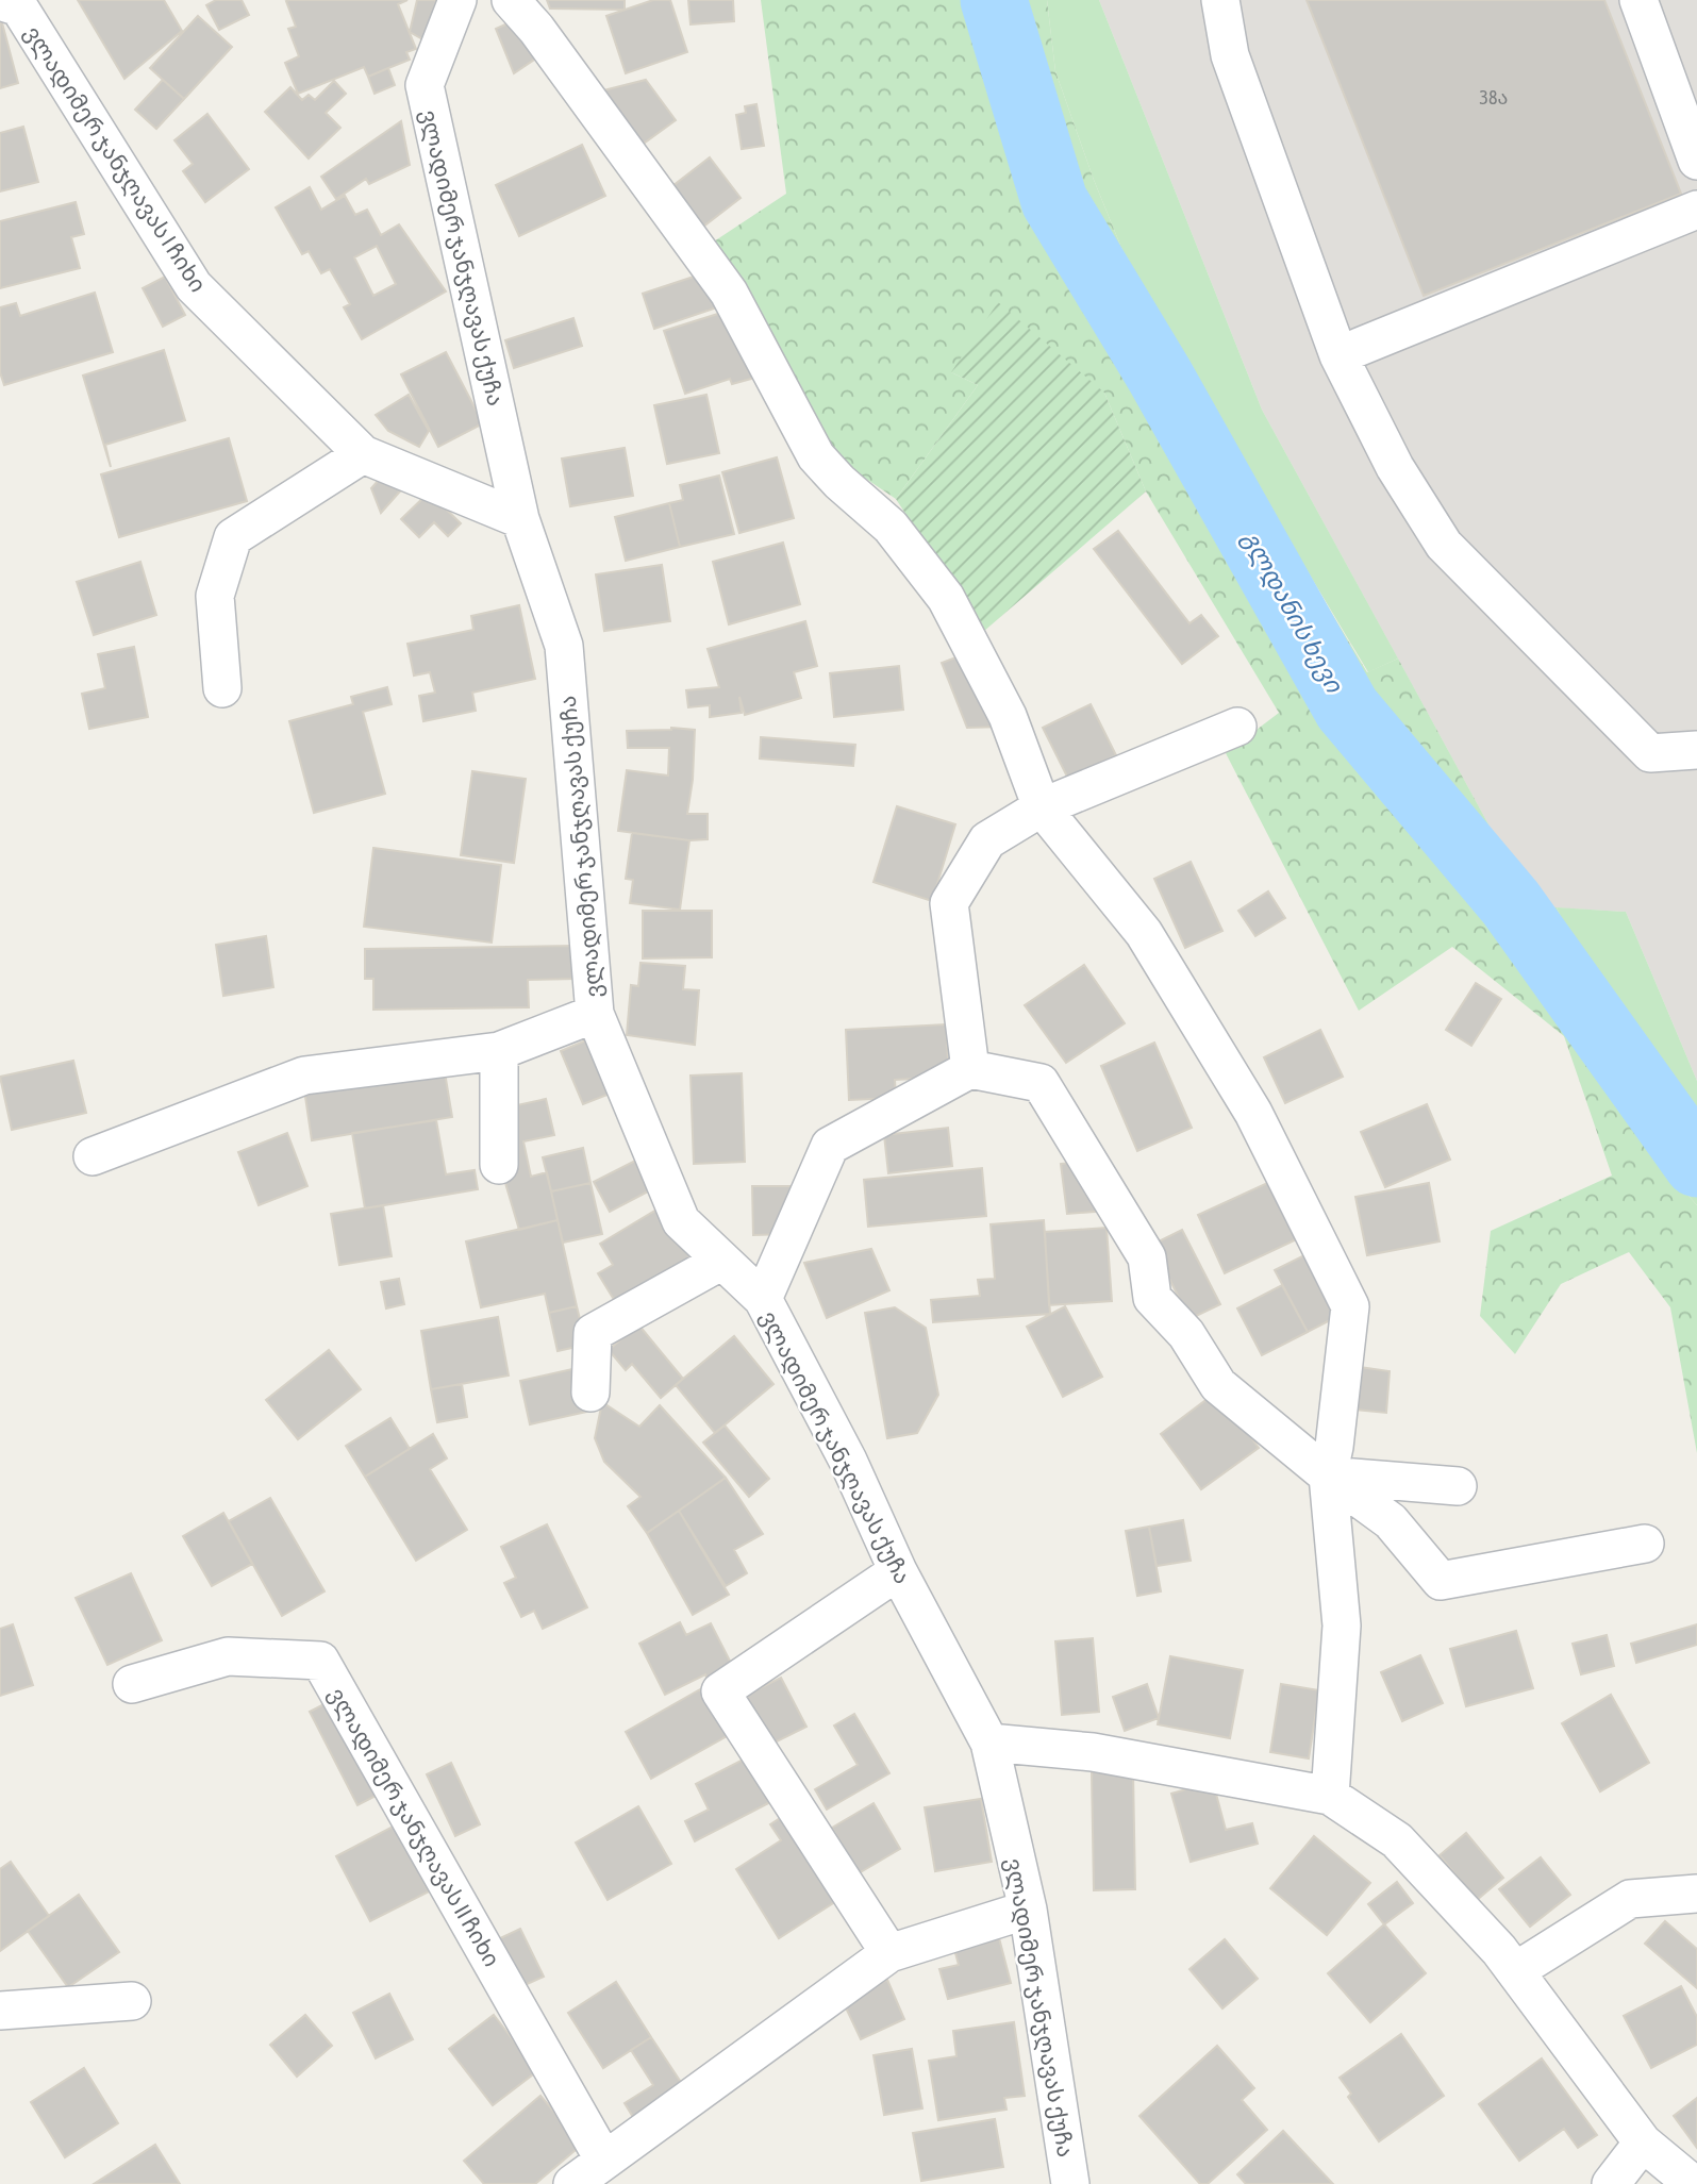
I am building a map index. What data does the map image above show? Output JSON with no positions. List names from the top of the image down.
{
  "streets": {
    "street": ["ვლადიმერ ჯანჯღავას I ჩიხი", "ვლადიმერ ჯანჯღავას ქუჩა", "ვლადიმერ ჯანჯღავას II ჩიხი"]
  },
  "crossings": [
    ["ვლადიმერ ჯანჯღავას I ჩიხი", "ვლადიმერ ჯანჯღავას ქუჩა"]
  ],
  "water": ["გლდანის ხევი"],
  "house_numbers": ["38ა"]
}
